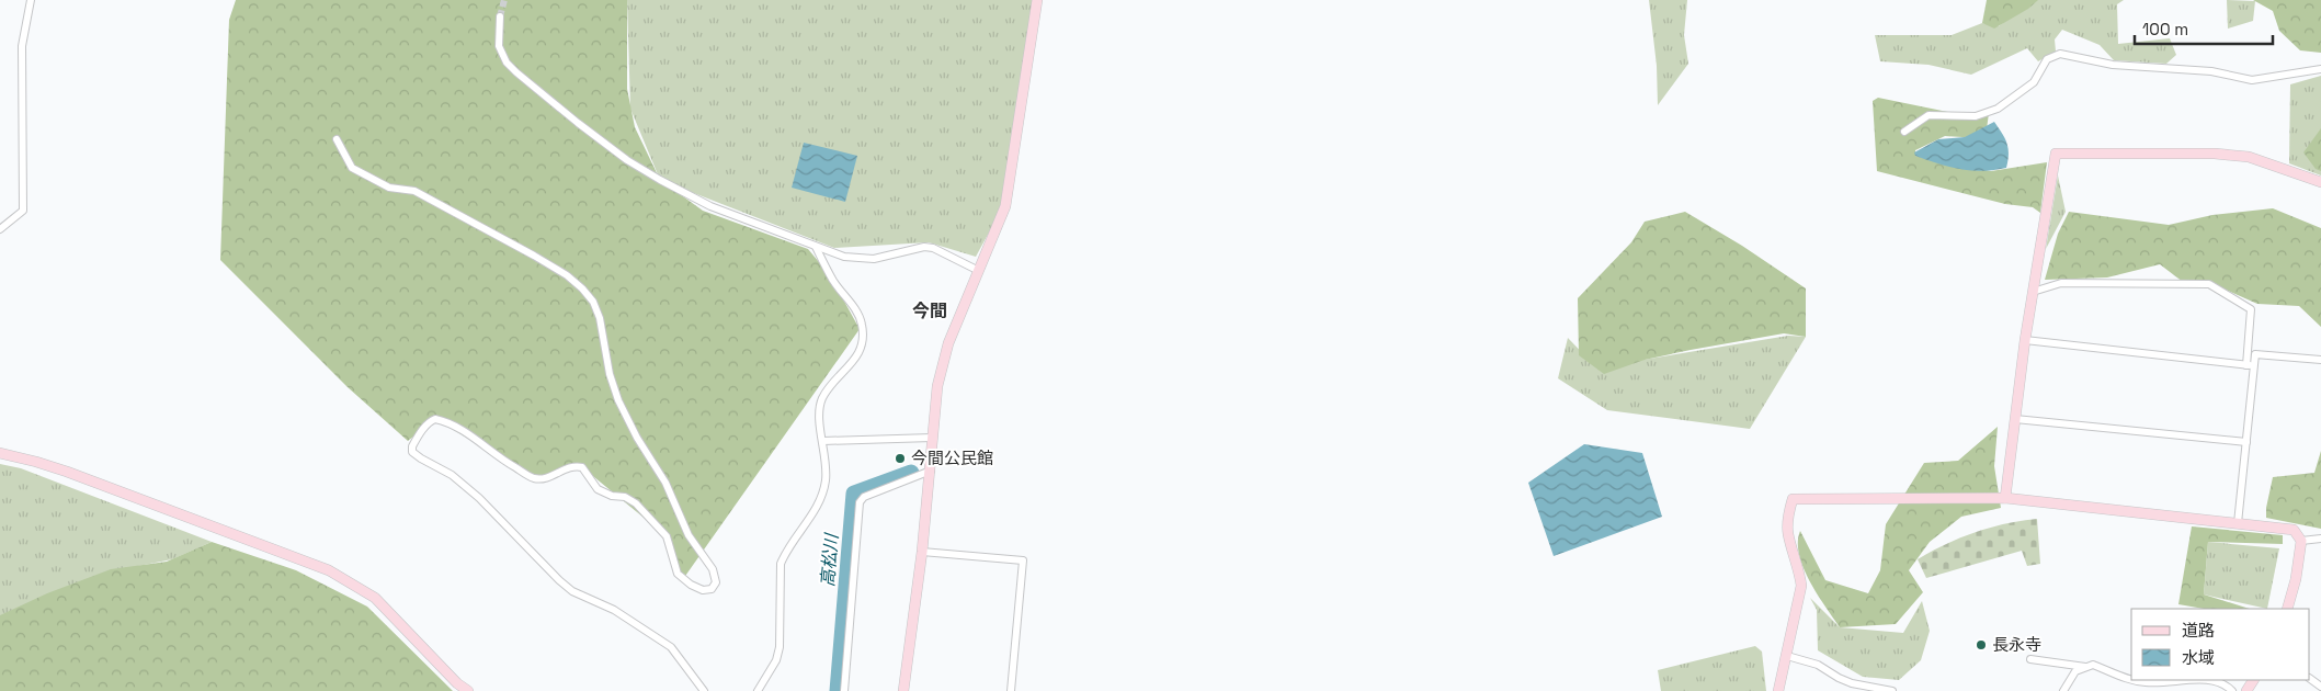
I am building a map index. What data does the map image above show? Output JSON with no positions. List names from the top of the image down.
{
  "districts": ["今間"],
  "water": ["高松川"],
  "places": ["今間公民館", "長永寺"],
  "legend": ["道路", "水域"],
  "scale_bar": "100 m"
}
